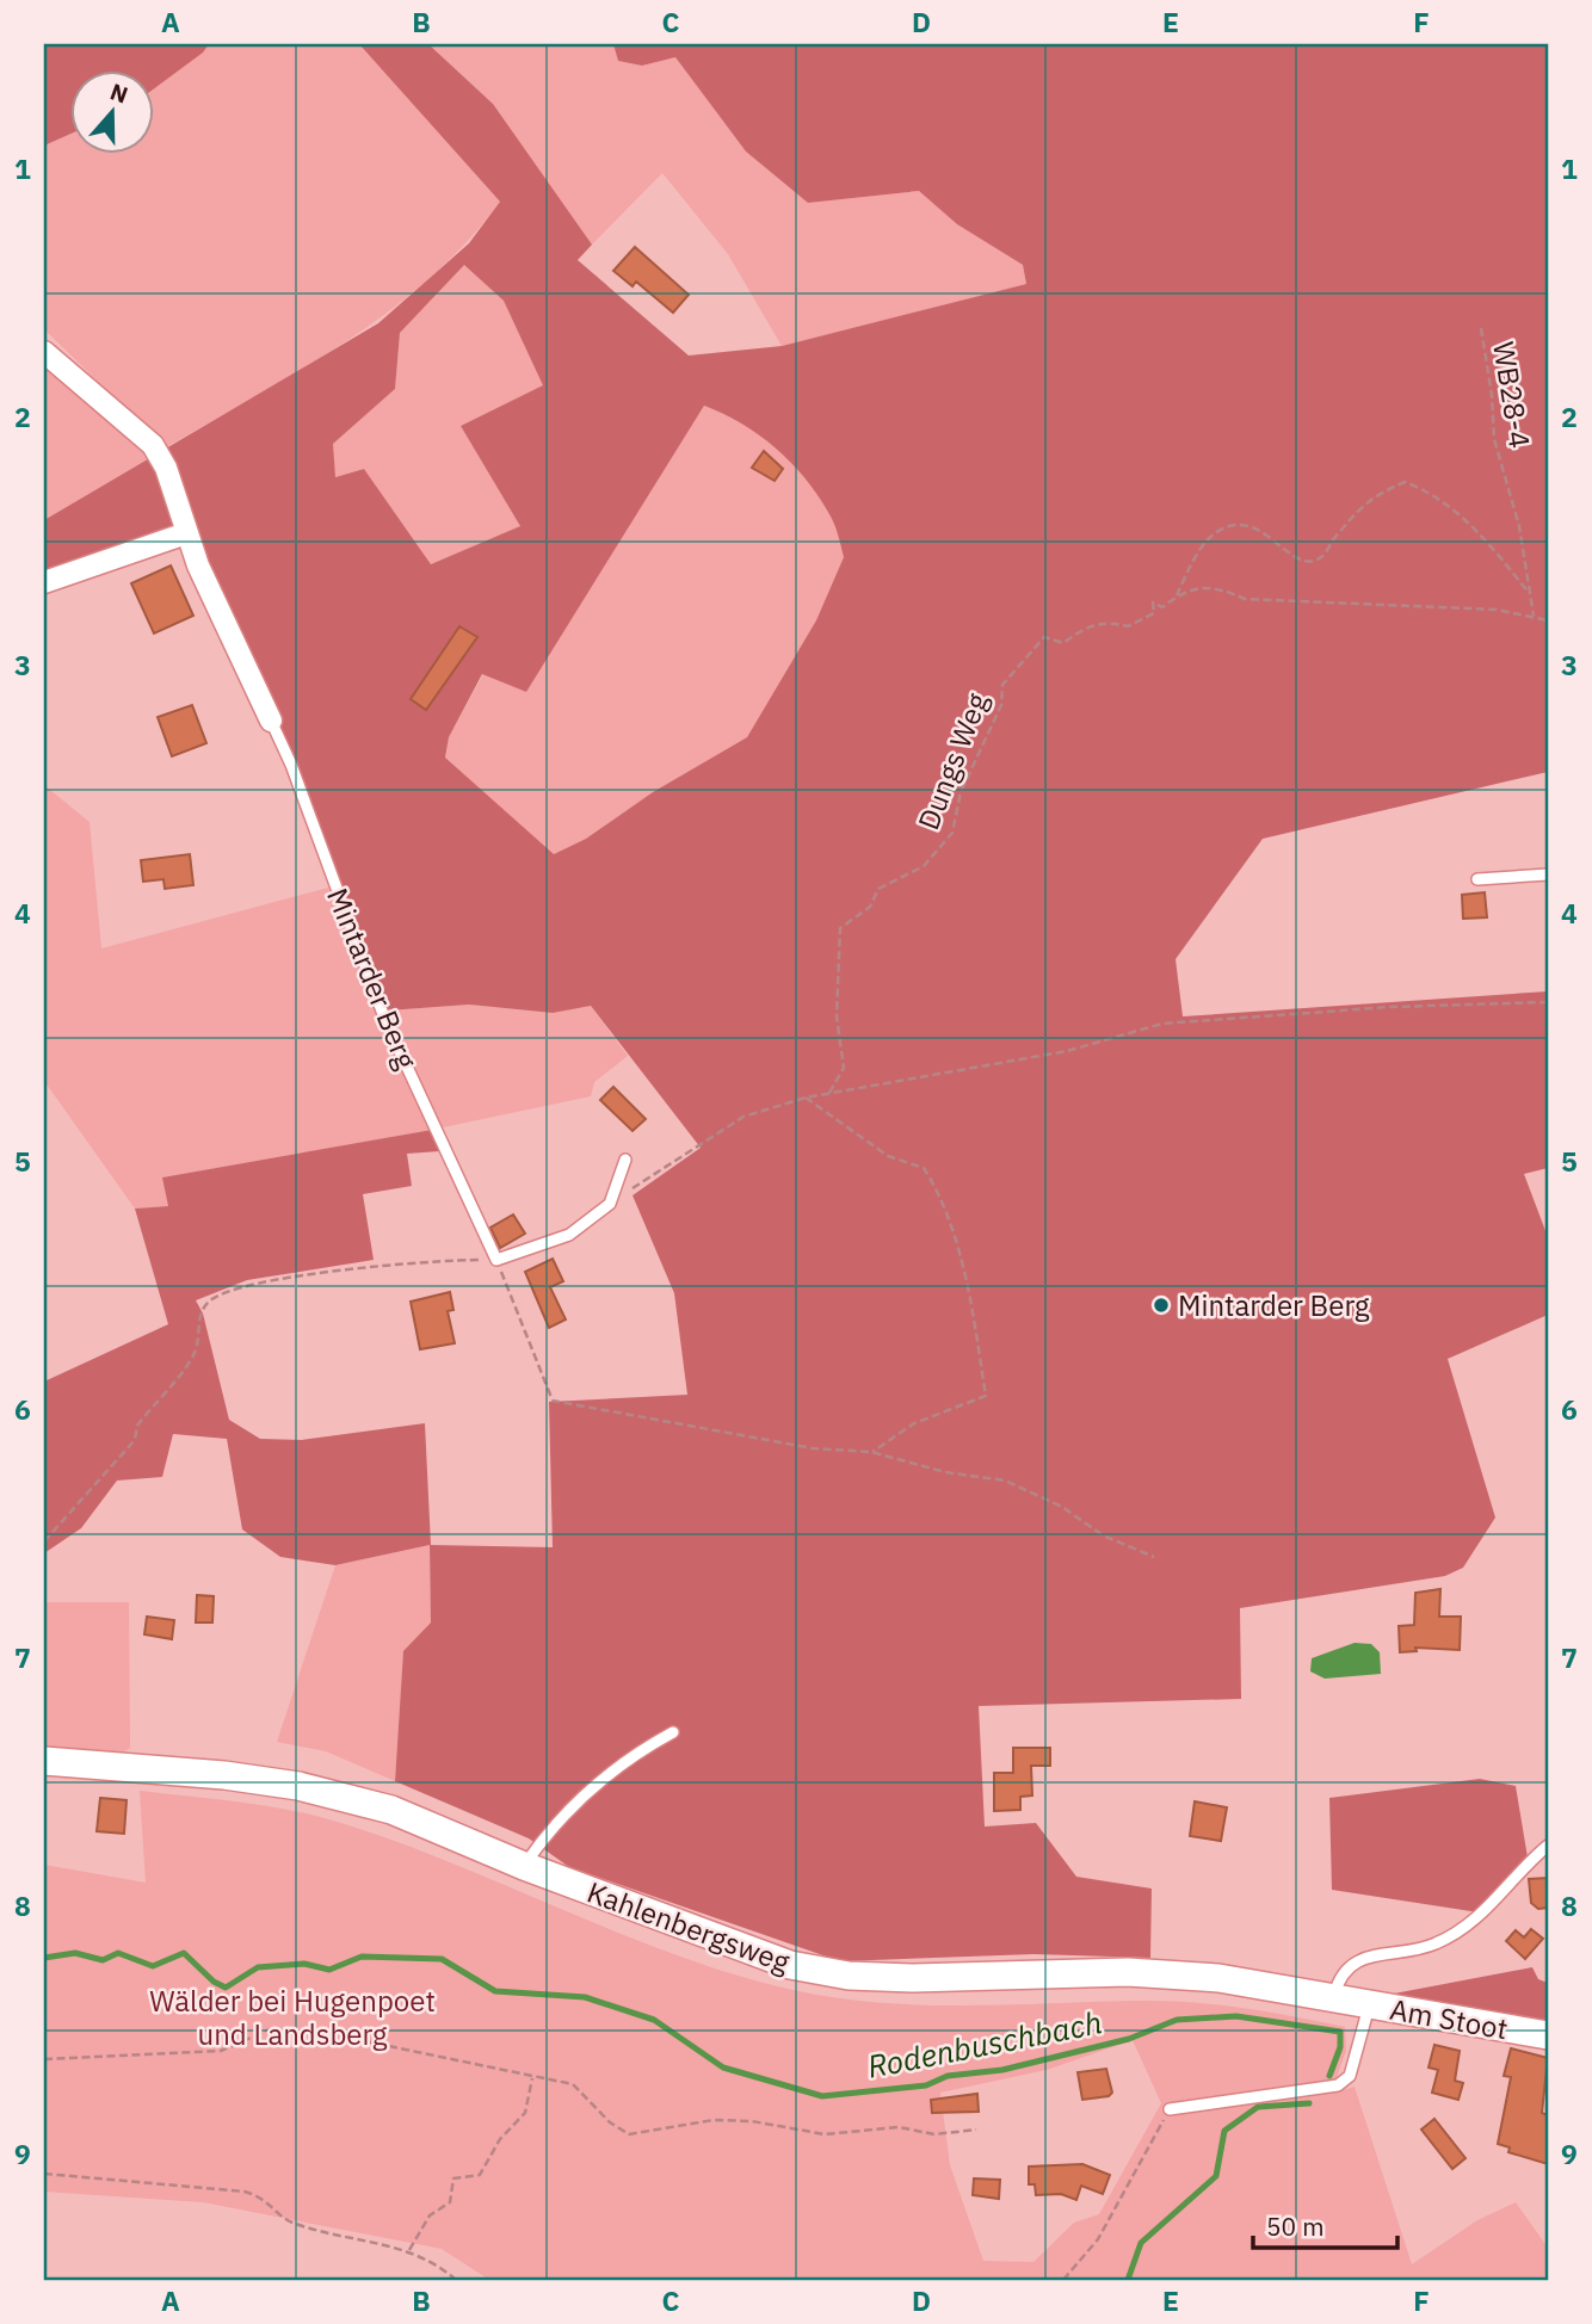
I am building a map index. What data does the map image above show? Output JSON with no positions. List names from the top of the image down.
{
  "streets": {
    "street": ["Mintarder Berg", "Kahlenbergsweg", "Am Stoot"],
    "path": ["WB28-4", "Dungs Weg"]
  },
  "crossings": [
    ["WB28-4", "Dungs Weg"],
    ["Kahlenbergsweg", "Am Stoot"]
  ],
  "water": ["Rodenbuschbach"],
  "parks": ["Wälder bei Hugenpoet und Landsberg"],
  "places": ["Mintarder Berg"],
  "scale_bar": "50 m",
  "north": "top",
  "grid": {
    "columns": [
      "A",
      "B",
      "C",
      "D",
      "E",
      "F"
    ],
    "rows": [
      "1",
      "2",
      "3",
      "4",
      "5",
      "6",
      "7",
      "8",
      "9"
    ]
  }
}
